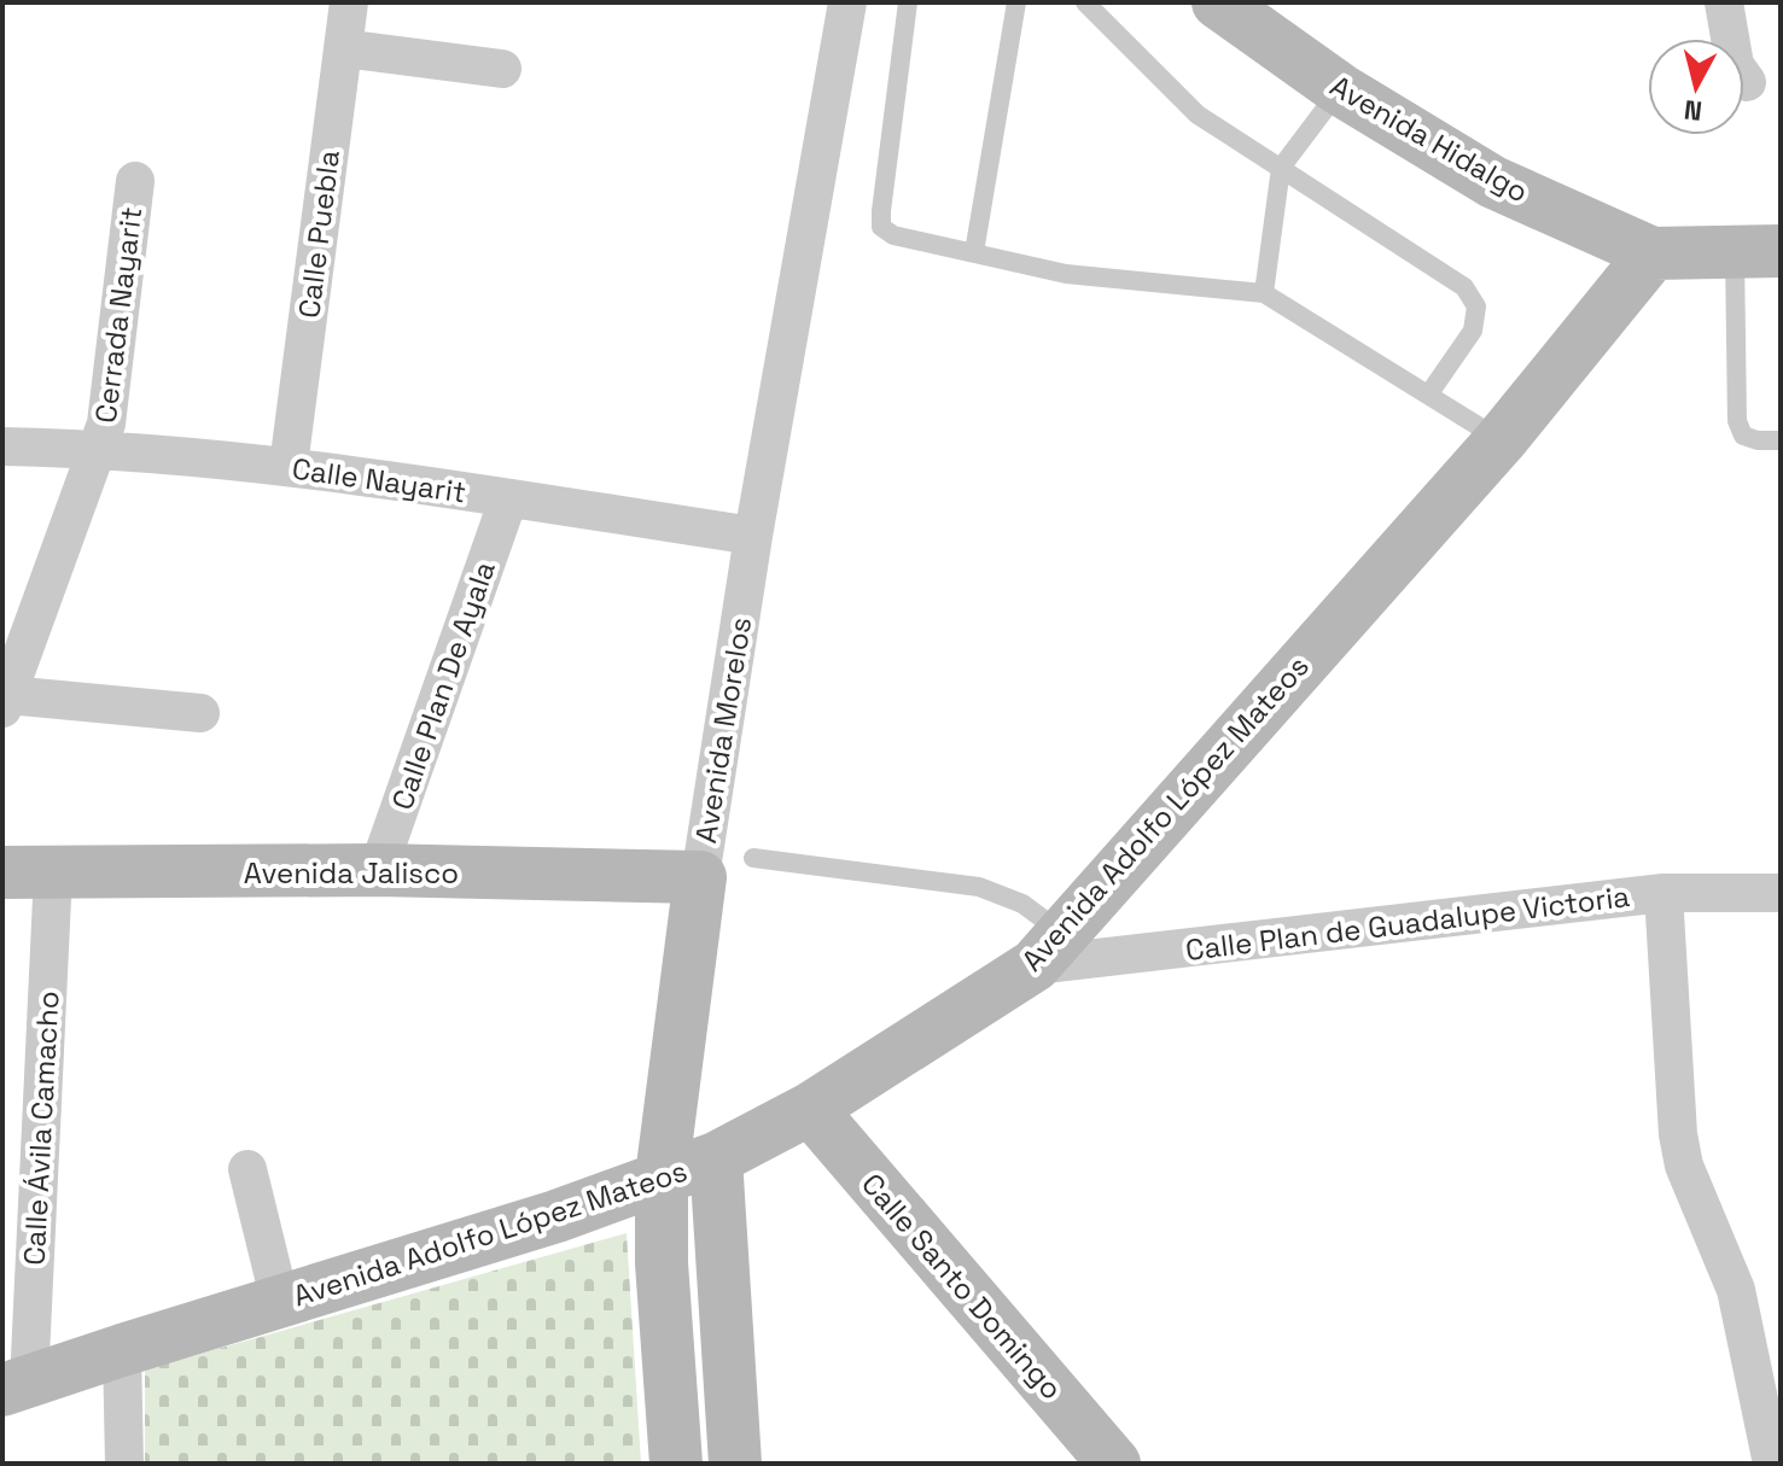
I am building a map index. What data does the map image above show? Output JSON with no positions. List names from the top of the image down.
{
  "streets": {
    "main road": [
      "Avenida Hidalgo",
      "Avenida Morelos",
      "Avenida Adolfo López Mateos",
      "Avenida Jalisco",
      "Calle Santo Domingo"
    ],
    "street": [
      "Calle Puebla",
      "Cerrada Nayarit",
      "Calle Nayarit",
      "Calle Plan De Ayala",
      "Calle Plan de Guadalupe Victoria",
      "Calle Ávila Camacho"
    ]
  },
  "crossings": [
    ["Avenida Hidalgo", "Avenida Adolfo López Mateos"],
    ["Calle Puebla", "Calle Nayarit"],
    ["Cerrada Nayarit", "Calle Nayarit"],
    ["Calle Nayarit", "Calle Plan De Ayala"],
    ["Calle Nayarit", "Avenida Morelos"],
    ["Calle Plan De Ayala", "Avenida Jalisco"],
    ["Avenida Morelos", "Avenida Adolfo López Mateos"],
    ["Avenida Morelos", "Avenida Jalisco"],
    ["Avenida Adolfo López Mateos", "Calle Plan de Guadalupe Victoria"],
    ["Avenida Adolfo López Mateos", "Calle Ávila Camacho"],
    ["Avenida Adolfo López Mateos", "Calle Santo Domingo"],
    ["Avenida Jalisco", "Calle Ávila Camacho"]
  ],
  "north": "bottom"
}
